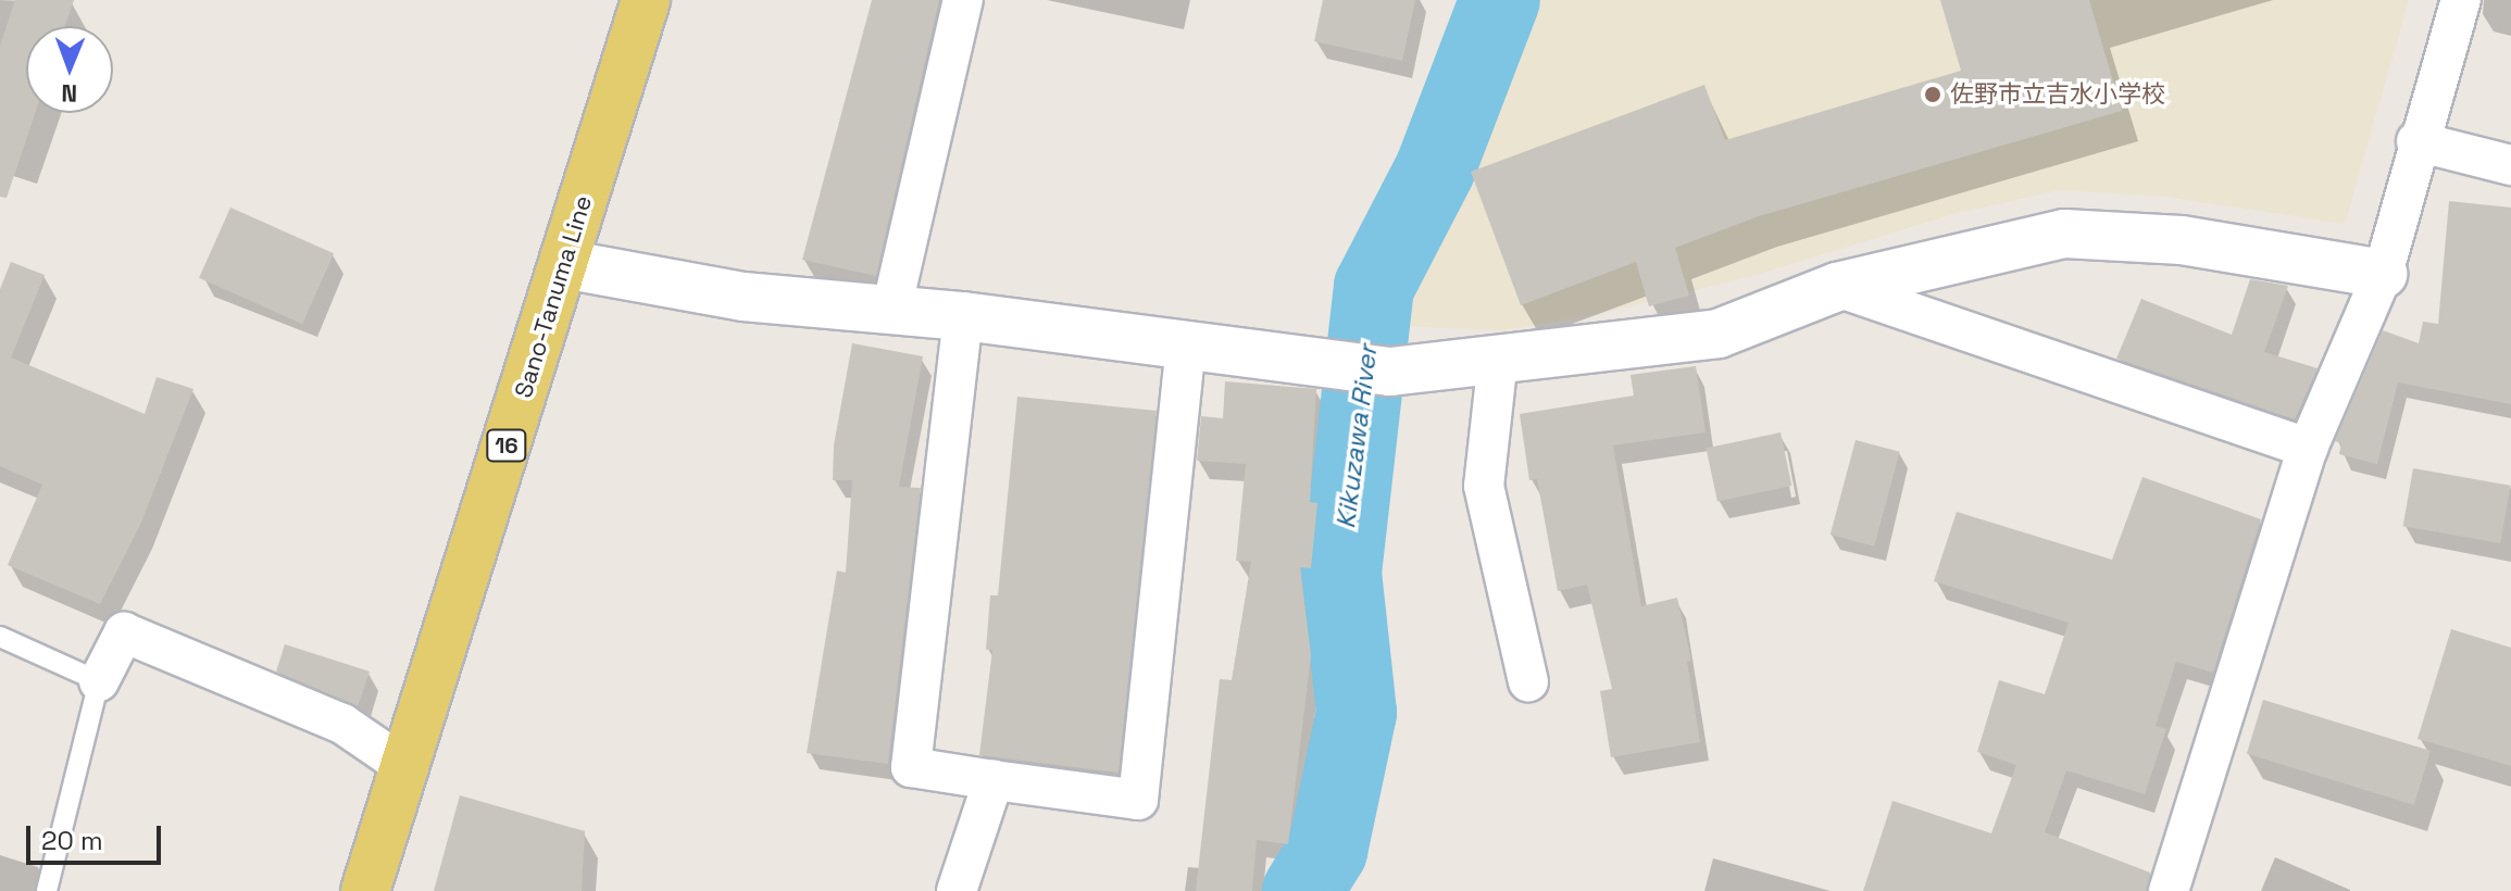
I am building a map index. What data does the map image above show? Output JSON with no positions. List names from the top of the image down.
{
  "streets": {
    "main road": ["Sano-Tanuma Line", "16"]
  },
  "water": ["Kikuzawa River"],
  "places": ["佐野市立吉水小学校"],
  "scale_bar": "20 m",
  "north": "bottom"
}
